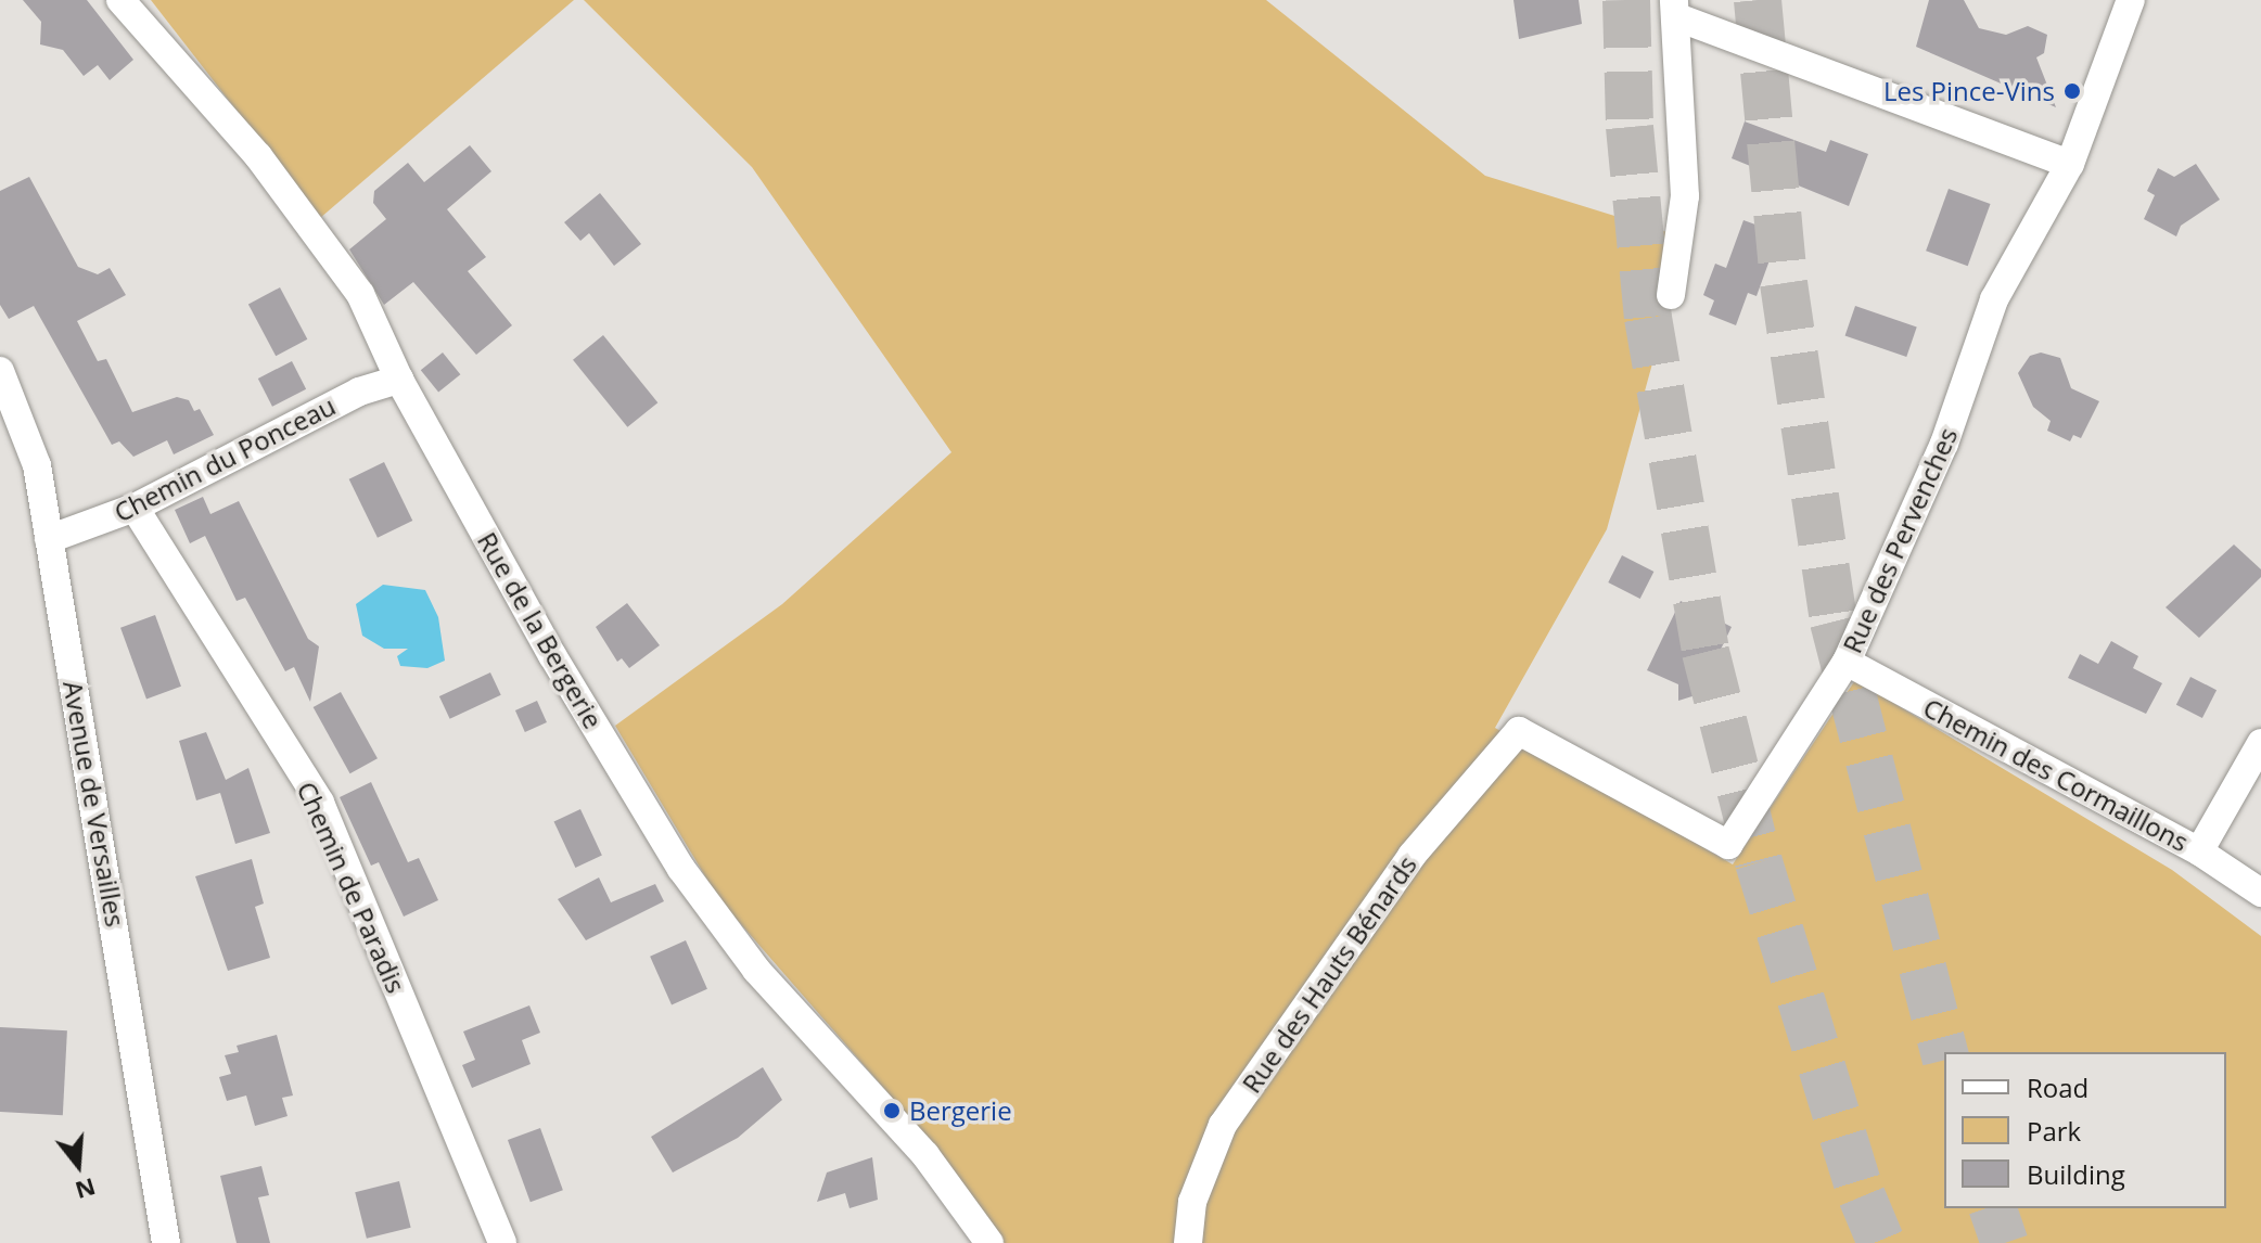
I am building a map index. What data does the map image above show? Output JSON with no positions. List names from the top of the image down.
{
  "streets": {
    "street": [
      "Chemin du Ponceau",
      "Rue des Pervenches",
      "Rue de la Bergerie",
      "Chemin des Cormaillons",
      "Avenue de Versailles",
      "Chemin de Paradis",
      "Rue des Hauts Bénards"
    ]
  },
  "crossings": [
    ["Chemin du Ponceau", "Rue de la Bergerie"],
    ["Chemin du Ponceau", "Avenue de Versailles"],
    ["Chemin du Ponceau", "Chemin de Paradis"],
    ["Rue des Pervenches", "Chemin des Cormaillons"],
    ["Rue des Pervenches", "Rue des Hauts Bénards"]
  ],
  "places": ["Les Pince-Vins", "Bergerie"],
  "legend": ["Road", "Park", "Building"],
  "north": "bottom"
}
